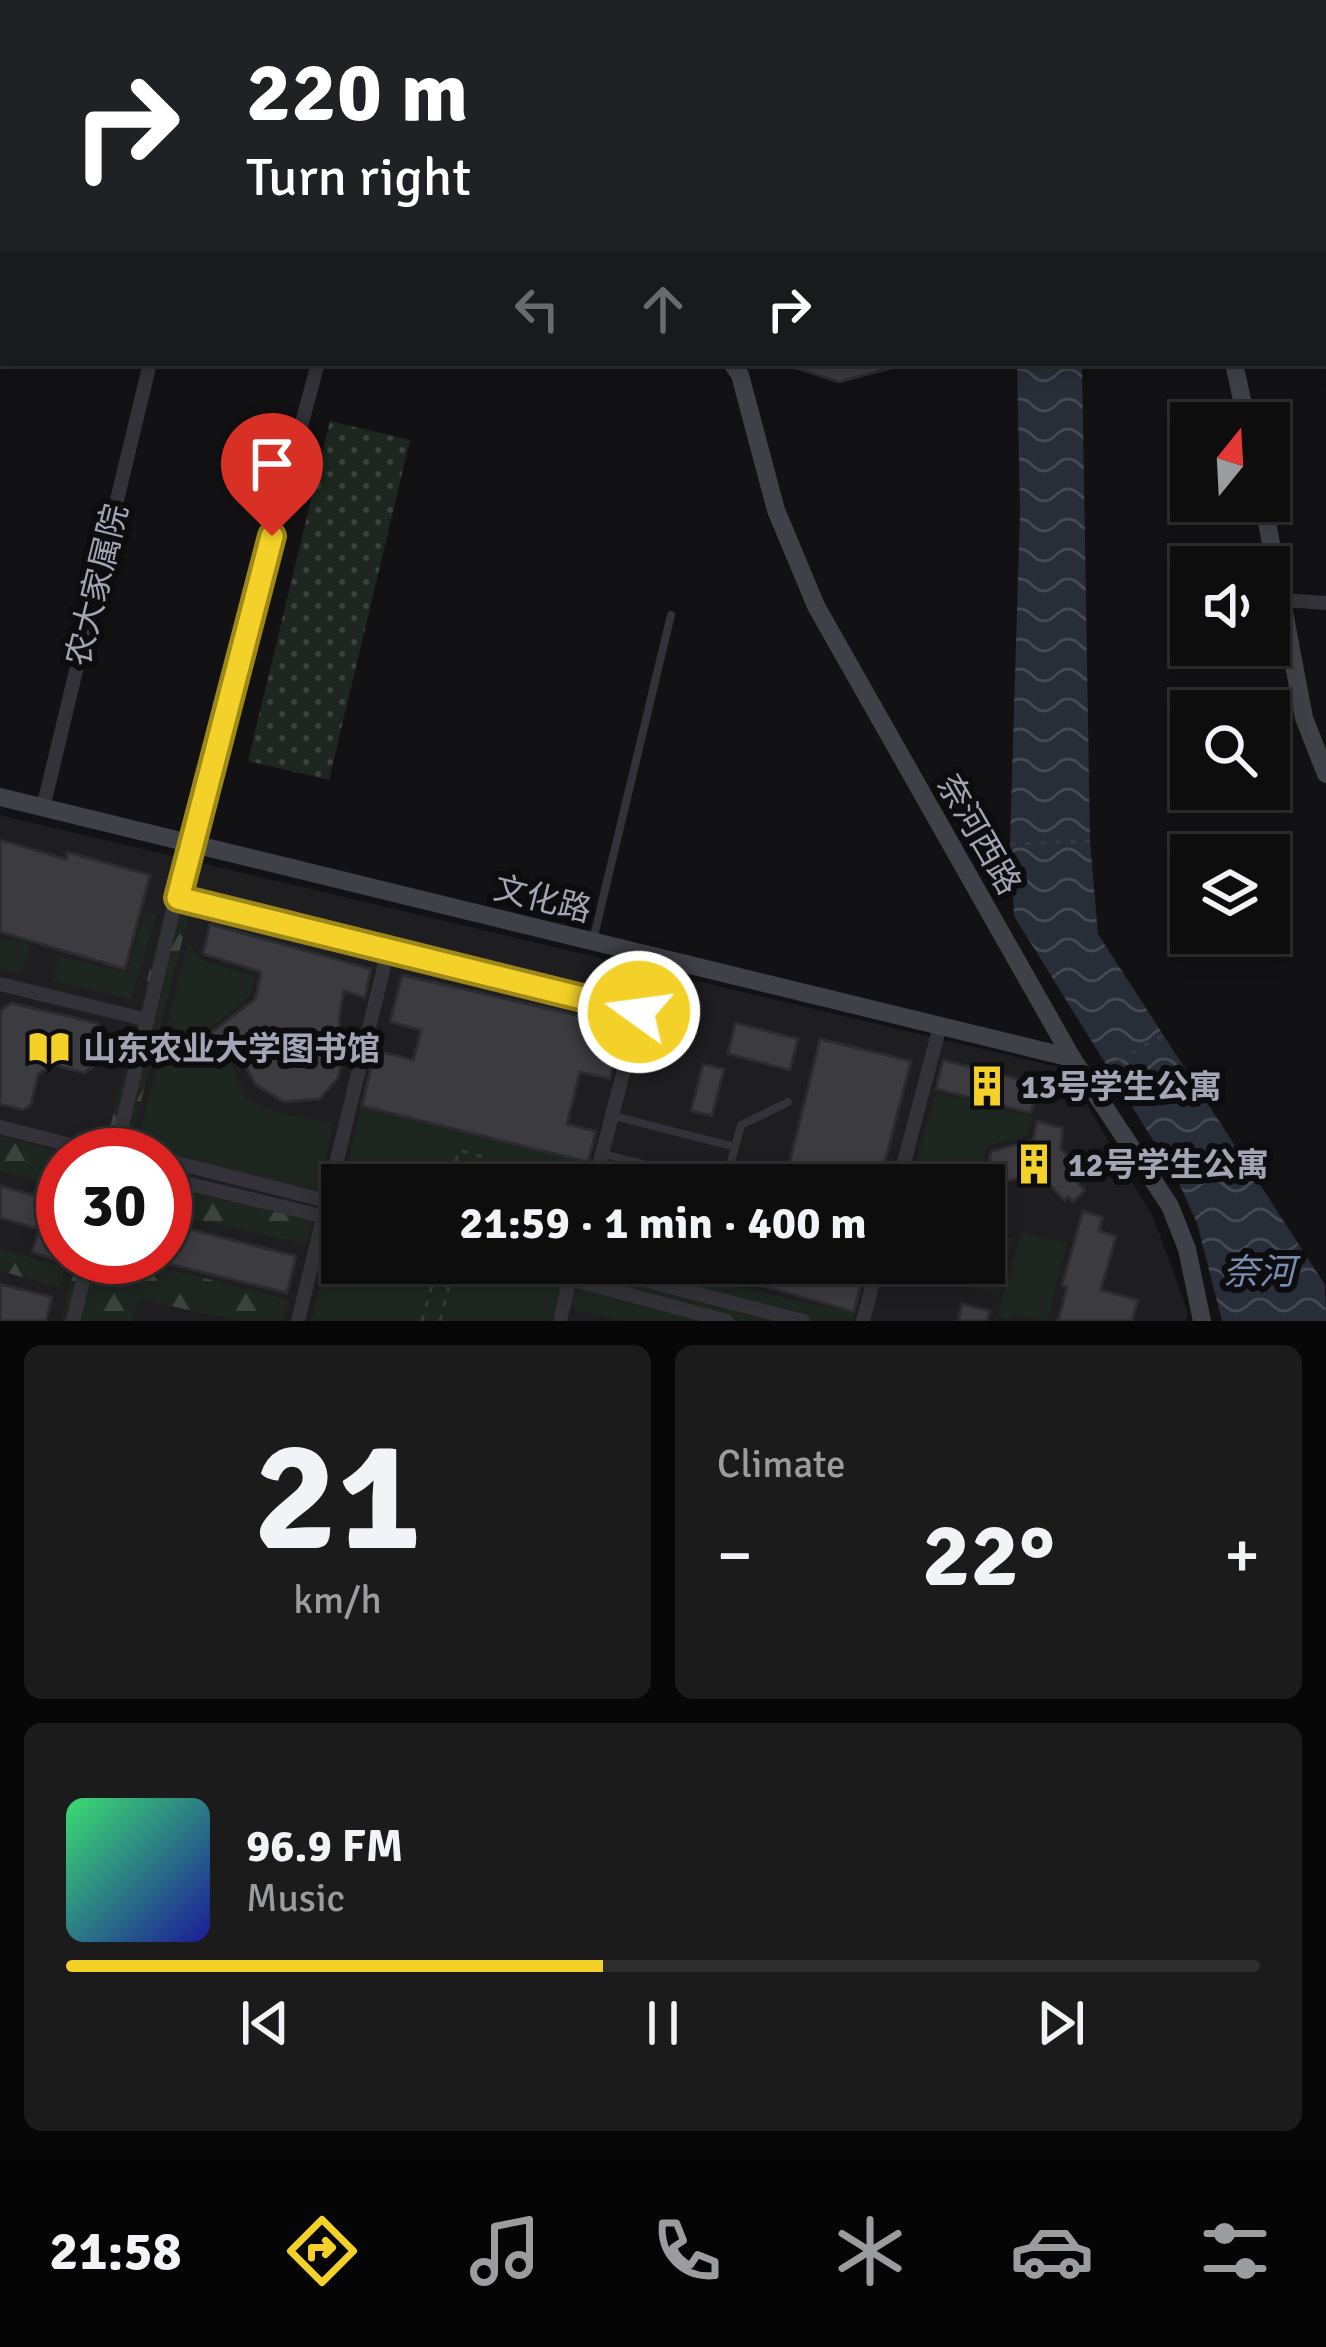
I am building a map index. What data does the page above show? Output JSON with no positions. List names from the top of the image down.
{
  "streets": {
    "street": ["农大家属院", "奈河西路", "文化路"]
  },
  "crossings": [
    ["农大家属院", "文化路"],
    ["奈河西路", "文化路"]
  ],
  "water": ["奈河"],
  "places": {
    "library": ["山东农业大学图书馆"],
    "building": ["13号学生公寓", "12号学生公寓"]
  },
  "north": "top",
  "page": {
    "turn": ["220 m", "Turn right"],
    "limit": "30",
    "trip": "21:59 · 1 min · 400 m",
    "tile": [
      ["21", "km/h"],
      "Climate"
    ],
    "heat": ["−", "22°", "+"],
    "song": ["96.9 FM", "Music"],
    "tabs": "21:58"
  }
}
